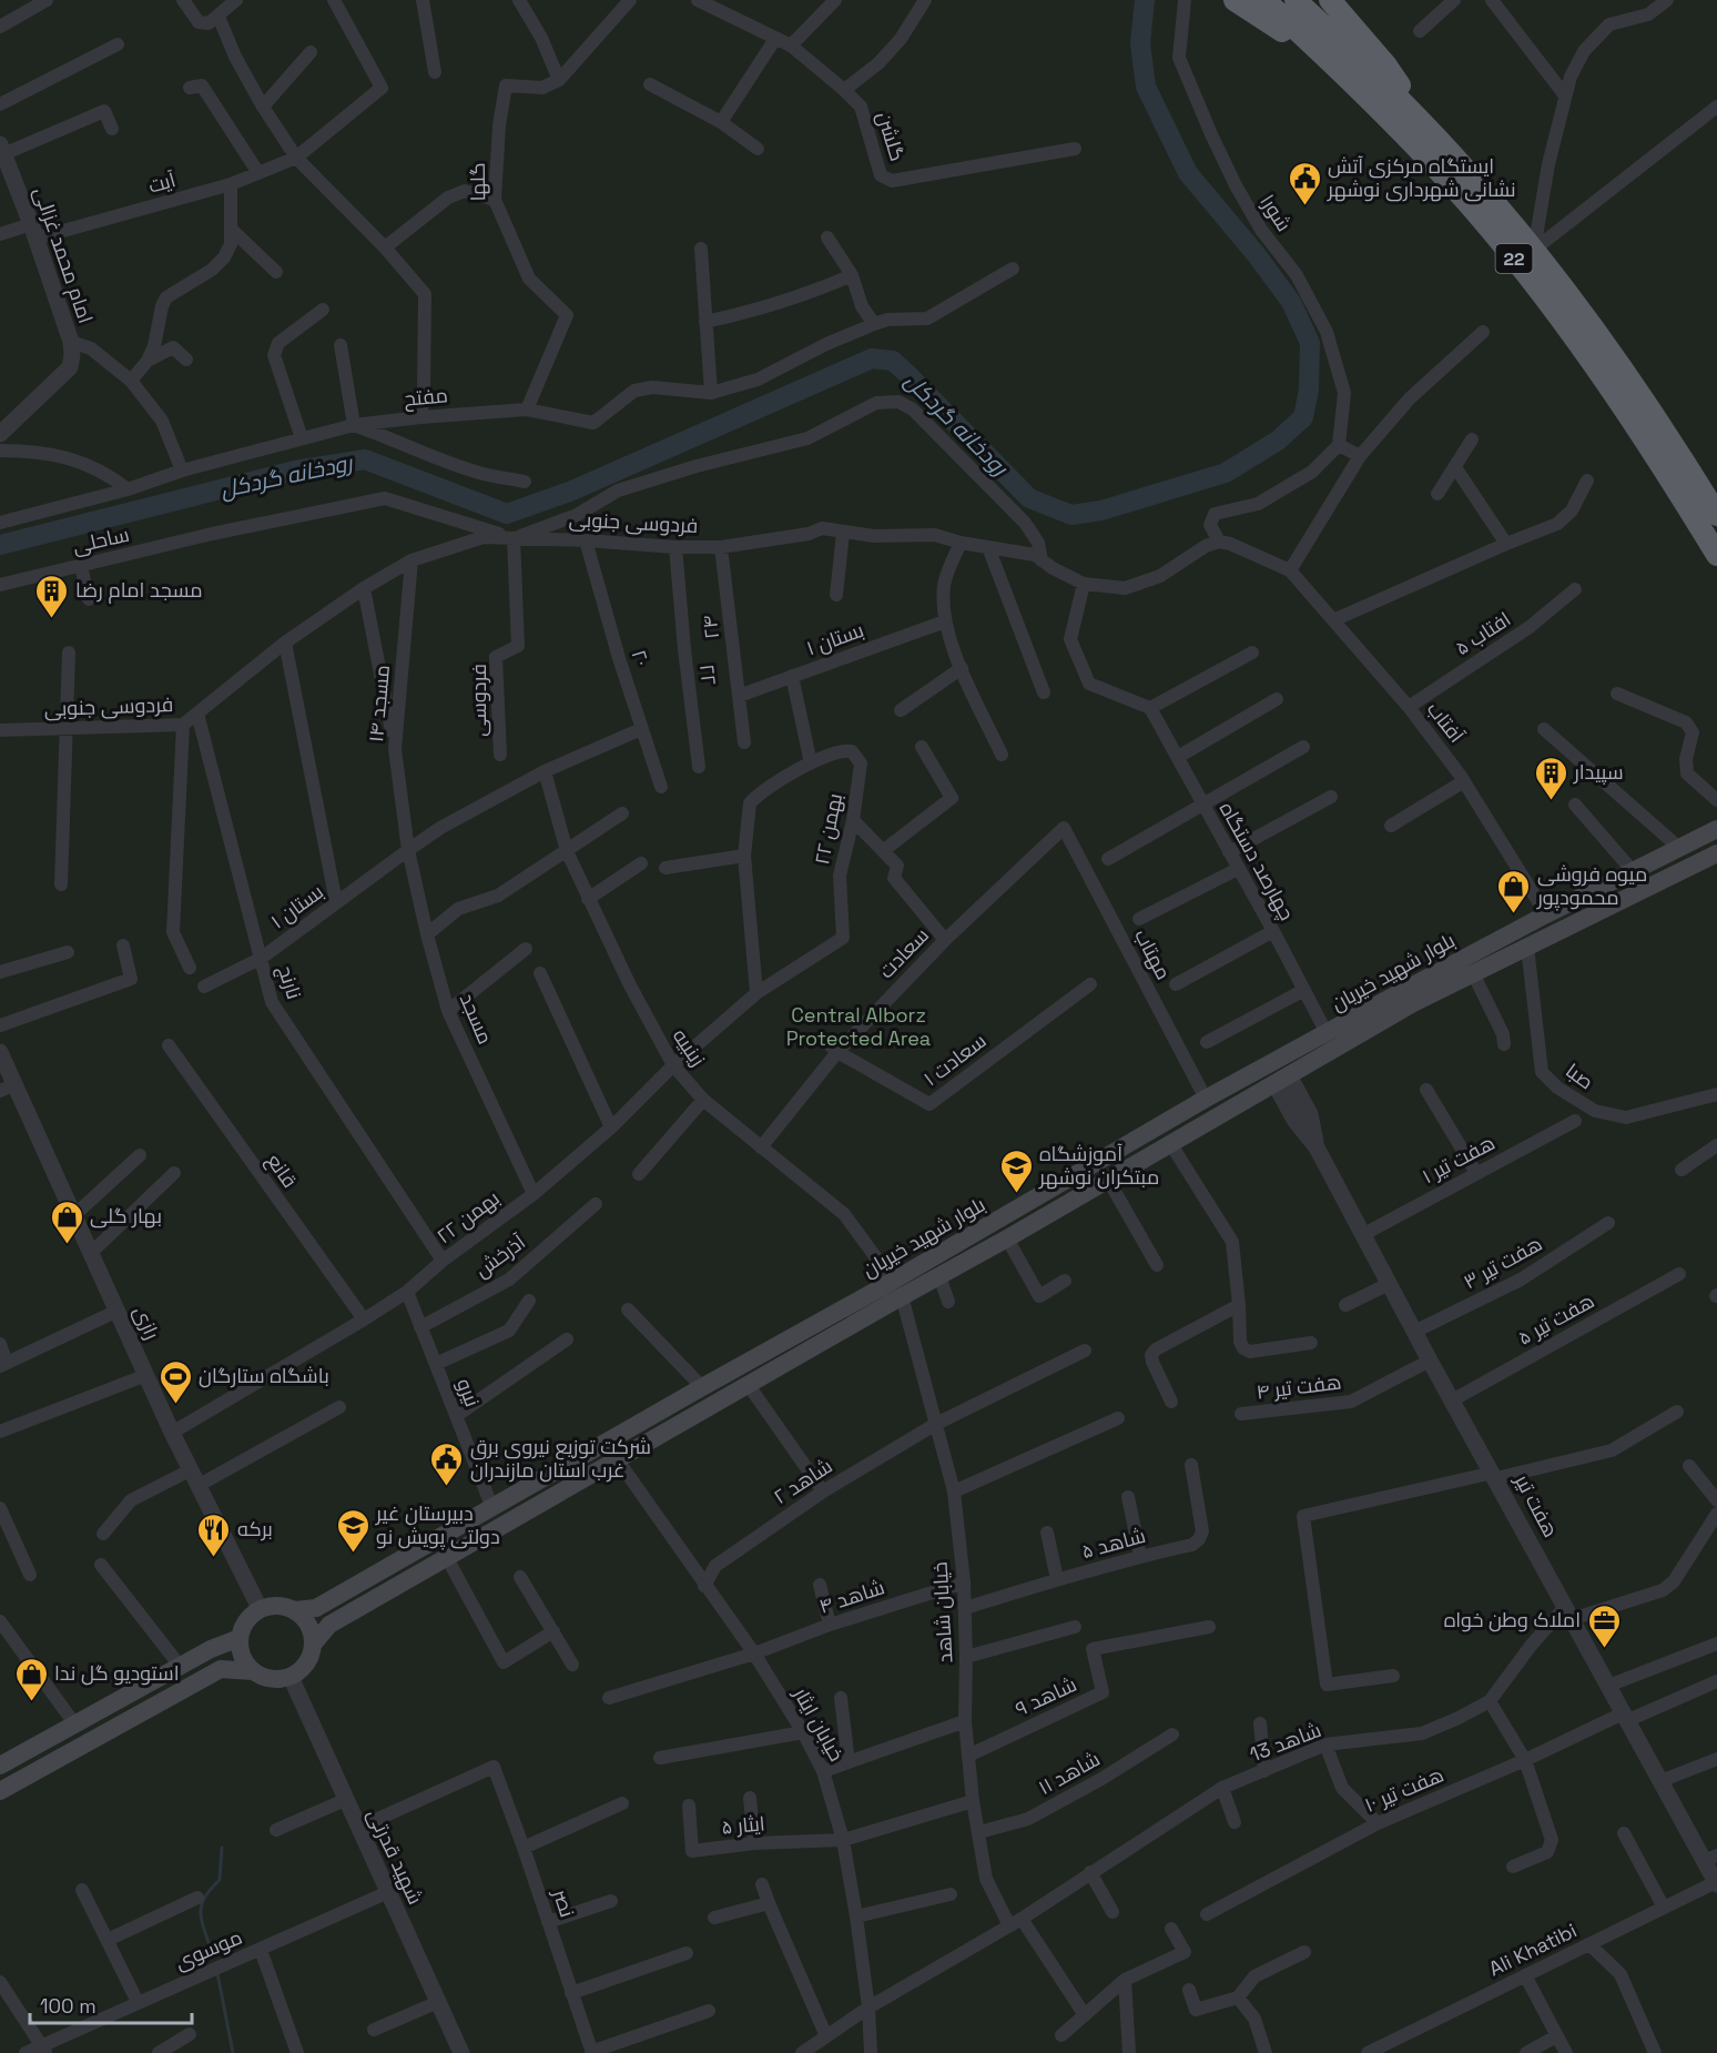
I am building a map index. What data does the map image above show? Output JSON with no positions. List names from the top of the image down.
{
  "streets": {
    "highway": ["22"],
    "main road": ["بلوار شهید خیریان"],
    "street": [
      "گلشن",
      "گلها",
      "آیت",
      "شورا",
      "امام محمد غزالی",
      "مفتح",
      "فردوسی جنوبی",
      "ساحلی",
      "۲۴",
      "افتاب ۵",
      "بستان ۱",
      "۲۰",
      "۲۲",
      "فردوسی",
      "مسجد ۱۴",
      "آفتاب",
      "۲۲ بهمن",
      "چهارصد دستگاه",
      "سعادت",
      "مهتاب",
      "نارنج",
      "مسجد",
      "زینبیه",
      "سعادت ۱",
      "صبا",
      "هفت تیر ۱",
      "قانع",
      "آذرخش",
      "هفت تیر ۳",
      "هفت تیر ۵",
      "رازی",
      "هفت تیر ۴",
      "نیرو",
      "شاهد ۲",
      "هفت تیر",
      "شاهد ۵",
      "شاهد ۴",
      "خیابان شاهد",
      "شاهد ۹",
      "خیابان ایثار",
      "شاهد 13",
      "شاهد ۱۱",
      "هفت تیر ۱۰",
      "ایثار ۵",
      "شهید قدرتی",
      "نصر",
      "موسوی",
      "Ali Khatibi"
    ]
  },
  "crossings": [
    ["گلها", "مفتح"],
    ["آیت", "امام محمد غزالی"],
    ["فردوسی جنوبی", "ساحلی"],
    ["فردوسی جنوبی", "۲۴"],
    ["فردوسی جنوبی", "۲۰"],
    ["فردوسی جنوبی", "۲۲"],
    ["فردوسی جنوبی", "فردوسی"],
    ["فردوسی جنوبی", "مسجد ۱۴"],
    ["فردوسی جنوبی", "نارنج"],
    ["ساحلی", "فردوسی"],
    ["۲۴", "بستان ۱"],
    ["افتاب ۵", "آفتاب"],
    ["بستان ۱", "۲۰"],
    ["بستان ۱", "مسجد ۱۴"],
    ["بستان ۱", "نارنج"],
    ["بستان ۱", "مسجد"],
    ["بستان ۱", "زینبیه"],
    ["مسجد ۱۴", "مسجد"],
    ["آفتاب", "بلوار شهید خیریان"],
    ["۲۲ بهمن", "نارنج"],
    ["۲۲ بهمن", "مسجد"],
    ["۲۲ بهمن", "زینبیه"],
    ["۲۲ بهمن", "قانع"],
    ["۲۲ بهمن", "رازی"],
    ["۲۲ بهمن", "نیرو"],
    ["چهارصد دستگاه", "بلوار شهید خیریان"],
    ["سعادت", "مهتاب"],
    ["سعادت", "زینبیه"],
    ["سعادت", "سعادت ۱"],
    ["مهتاب", "بلوار شهید خیریان"],
    ["بلوار شهید خیریان", "زینبیه"],
    ["بلوار شهید خیریان", "صبا"],
    ["بلوار شهید خیریان", "رازی"],
    ["بلوار شهید خیریان", "نیرو"],
    ["بلوار شهید خیریان", "هفت تیر"],
    ["بلوار شهید خیریان", "خیابان شاهد"],
    ["بلوار شهید خیریان", "خیابان ایثار"],
    ["بلوار شهید خیریان", "شهید قدرتی"],
    ["زینبیه", "خیابان شاهد"],
    ["هفت تیر ۱", "هفت تیر"],
    ["آذرخش", "نیرو"],
    ["هفت تیر ۳", "هفت تیر"],
    ["هفت تیر ۵", "هفت تیر"],
    ["رازی", "شهید قدرتی"],
    ["هفت تیر ۴", "هفت تیر"],
    ["شاهد ۲", "خیابان شاهد"],
    ["شاهد ۲", "خیابان ایثار"],
    ["هفت تیر", "شاهد 13"],
    ["هفت تیر", "هفت تیر ۱۰"],
    ["هفت تیر", "Ali Khatibi"],
    ["شاهد ۵", "خیابان شاهد"],
    ["شاهد ۴", "خیابان شاهد"],
    ["شاهد ۴", "خیابان ایثار"],
    ["خیابان شاهد", "شاهد ۹"],
    ["خیابان شاهد", "شاهد 13"],
    ["خیابان شاهد", "شاهد ۱۱"],
    ["خیابان شاهد", "ایثار ۵"],
    ["خیابان ایثار", "شاهد 13"],
    ["خیابان ایثار", "ایثار ۵"],
    ["شهید قدرتی", "نصر"],
    ["شهید قدرتی", "موسوی"]
  ],
  "water": ["رودخانه گردکل"],
  "parks": ["Central Alborz Protected Area"],
  "places": {
    "public building": ["ایستگاه مرکزی آتش نشانی شهرداری نوشهر", "شرکت توزیع نیروی برق غرب استان مازندران"],
    "building": ["مسجد امام رضا", "سپیدار"],
    "shop": ["میوه فروشی محمودپور", "بهار گلی", "استودیو گل ندا"],
    "school or university": ["آموزشگاه مبتکران نوشهر", "دبیرستان غیر دولتی پویش نو"],
    "sports": ["باشگاه ستارگان"],
    "restaurant": ["برکه"],
    "office": ["املاک وطن خواه"]
  },
  "scale_bar": "100 m"
}
